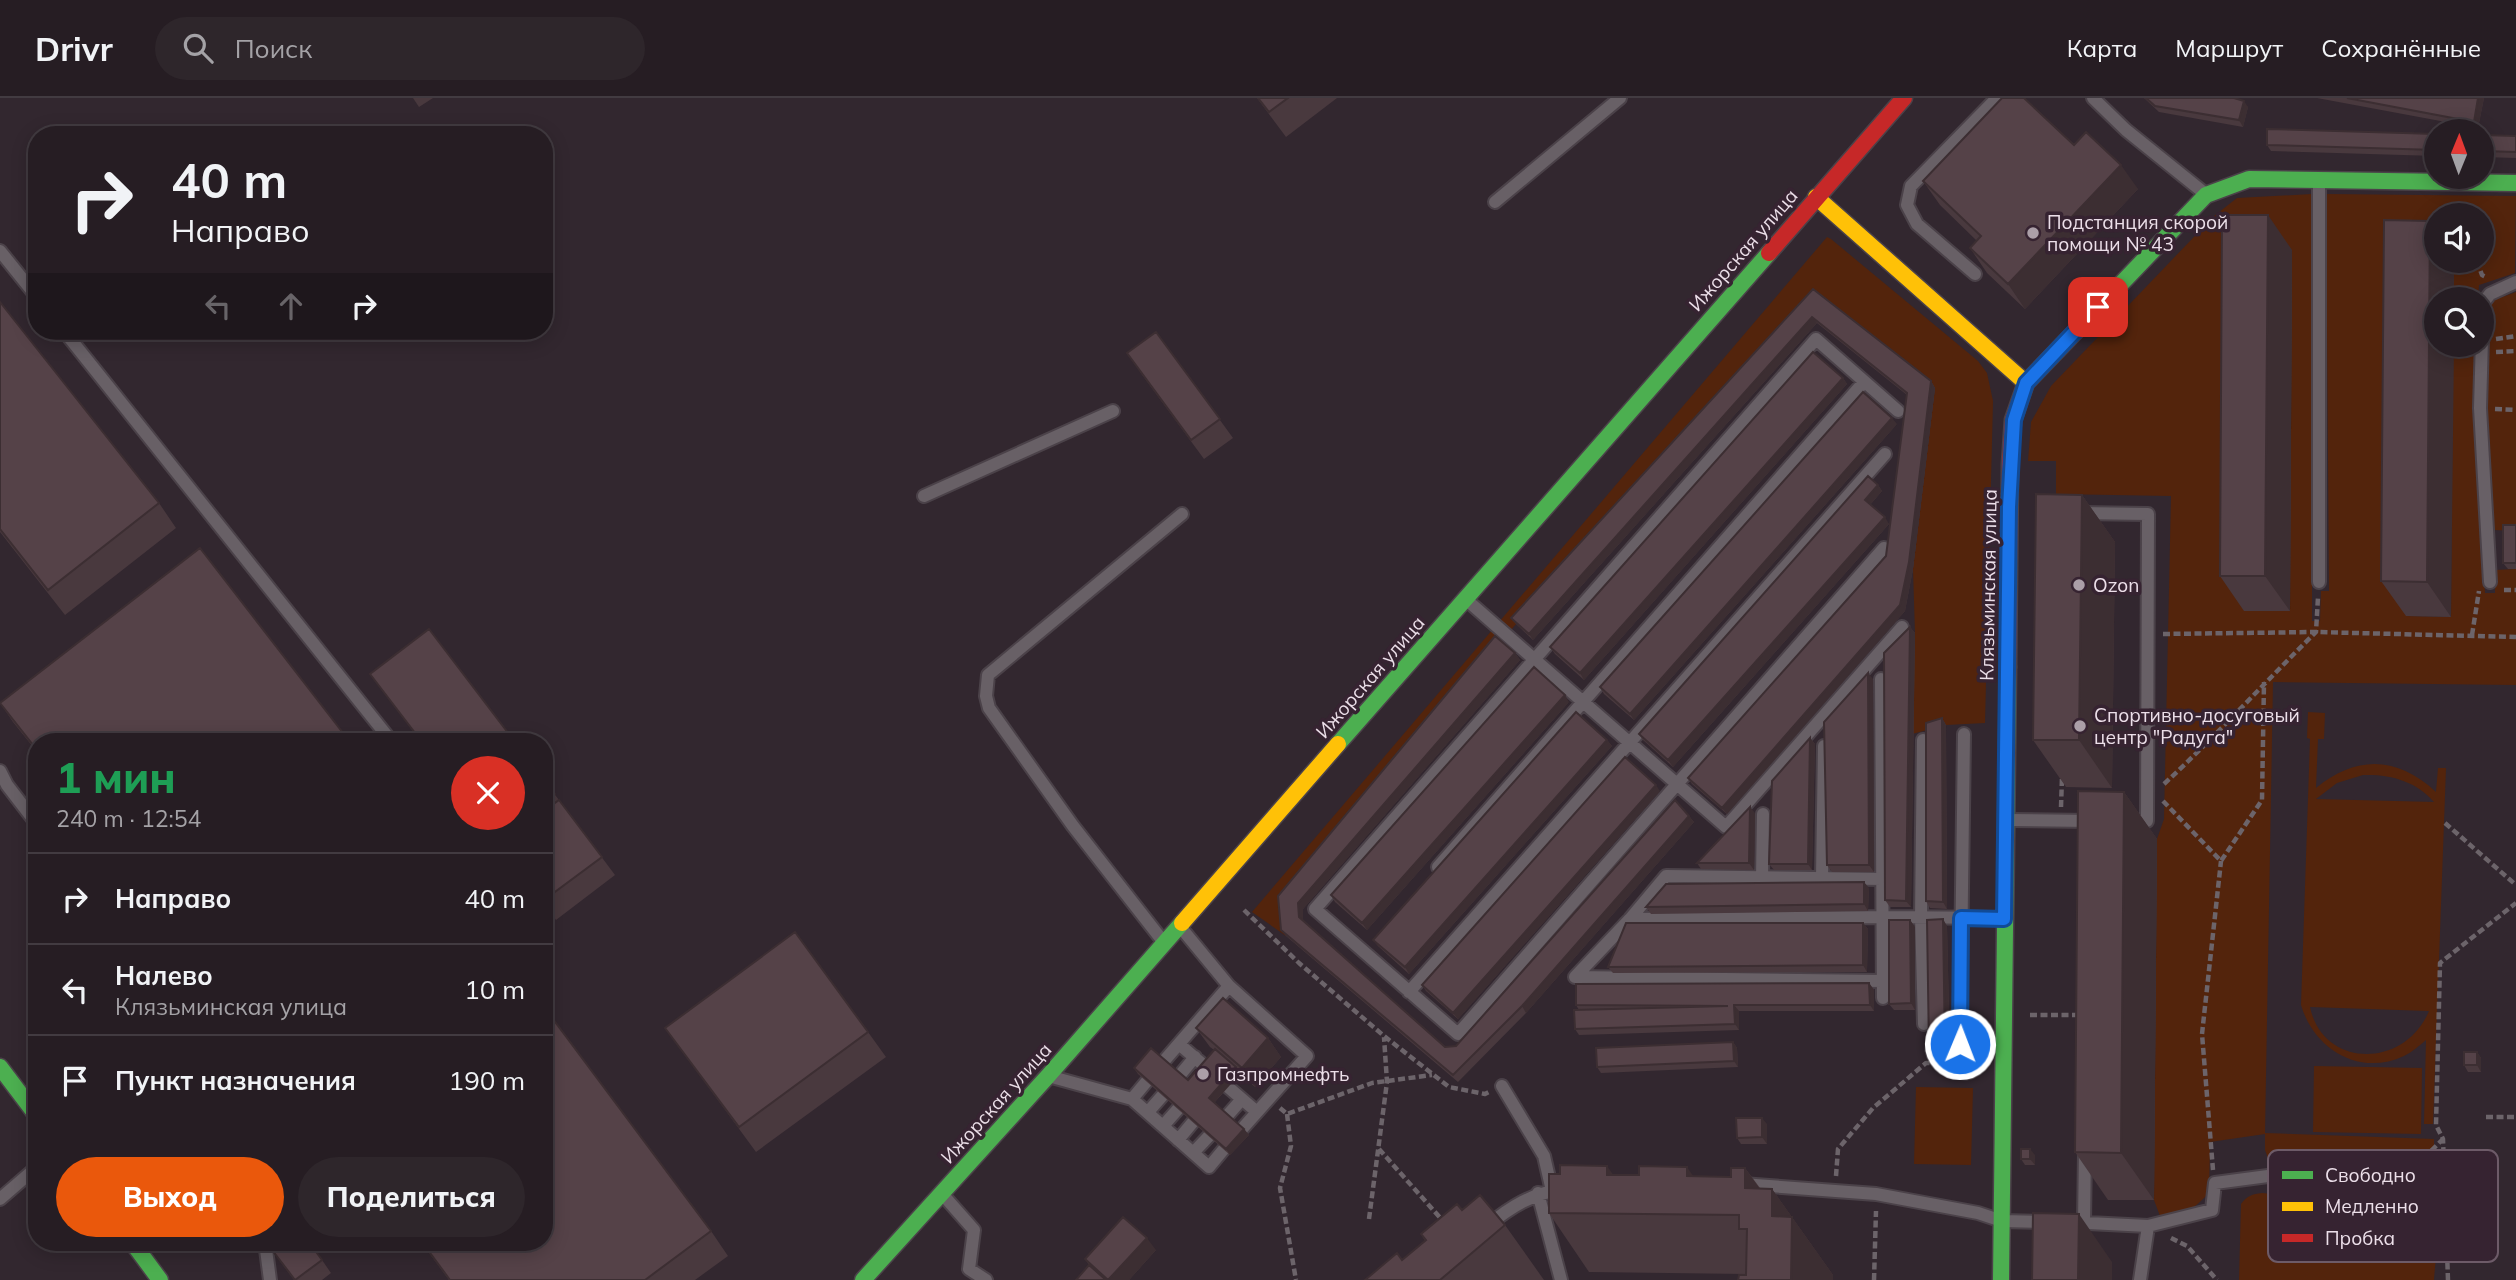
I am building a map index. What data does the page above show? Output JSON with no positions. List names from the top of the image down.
{
  "streets": {
    "street": ["Ижорская улица", "Клязьминская улица"]
  },
  "places": [
    "Подстанция скорой помощи № 43",
    "Ozon",
    "Спортивно-досуговый центр \"Радуга\"",
    "Газпромнефть"
  ],
  "legend": ["Свободно", "Медленно", "Пробка"],
  "north": "top",
  "page": {
    "header": "Drivr",
    "search": "Поиск",
    "nav": ["Карта", "Маршрут", "Сохранённые"],
    "turn": ["40 m", "Направо"],
    "heading": ["1 мин", "240 m · 12:54"],
    "list": [
      {
        "name": "Направо",
        "value": "40 m"
      },
      {
        "name": "Налево",
        "note": "Клязьминская улица",
        "value": "10 m"
      },
      {
        "name": "Пункт назначения",
        "value": "190 m"
      }
    ],
    "buttons": ["Выход", "Поделиться"]
  }
}
